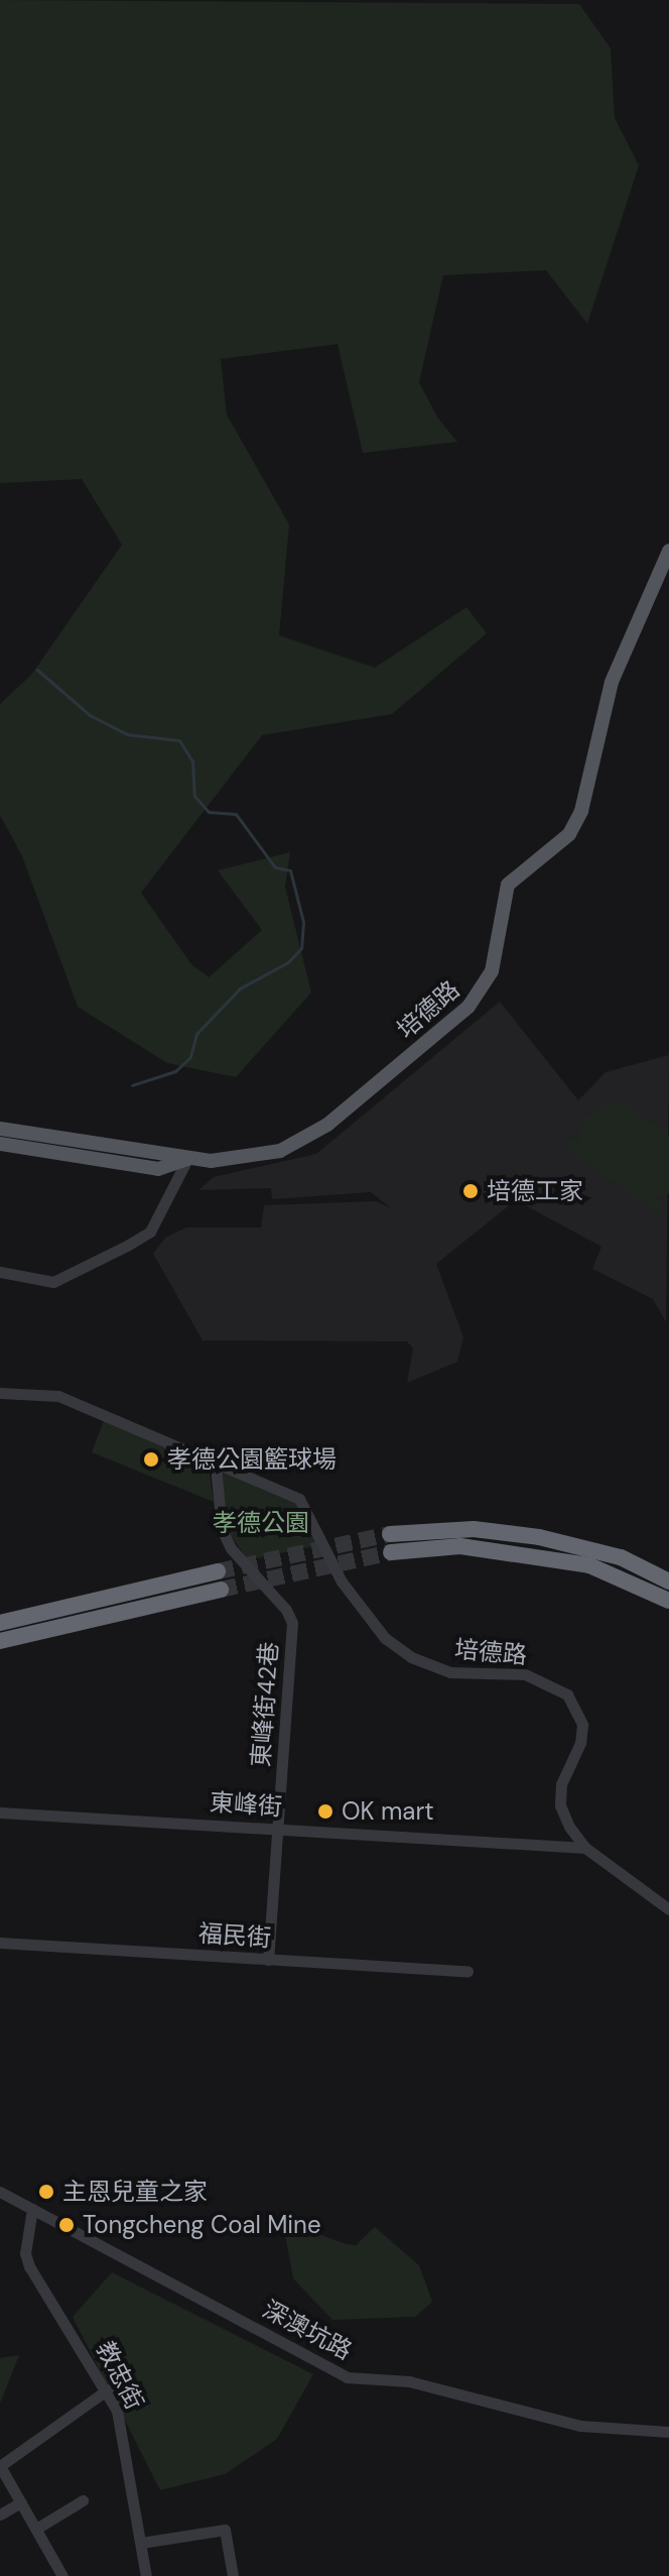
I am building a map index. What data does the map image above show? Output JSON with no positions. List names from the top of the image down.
{
  "streets": {
    "main road": ["培德路"],
    "street": [
      "東峰街42巷",
      "東峰街",
      "福民街",
      "深澳坑路",
      "教忠街"
    ]
  },
  "crossings": [
    ["培德路", "東峰街42巷"],
    ["培德路", "東峰街"],
    ["東峰街42巷", "東峰街"],
    ["東峰街42巷", "福民街"],
    ["深澳坑路", "教忠街"]
  ],
  "parks": ["孝德公園"],
  "places": [
    "培德工家",
    "孝德公園籃球場",
    "OK mart",
    "主恩兒童之家",
    "Tongcheng Coal Mine"
  ]
}
